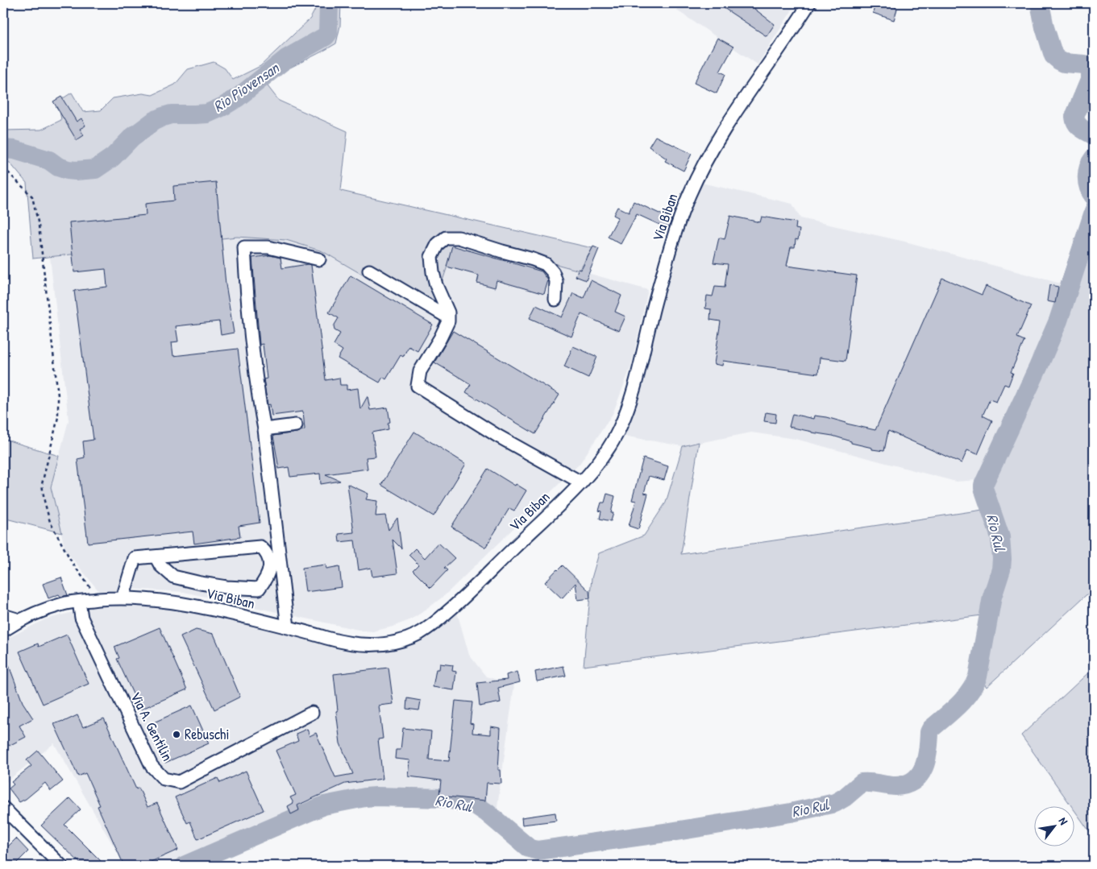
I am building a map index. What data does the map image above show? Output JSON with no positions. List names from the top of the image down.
{
  "streets": {
    "street": ["Via Biban", "Via A. Gentilin"]
  },
  "crossings": [
    ["Via Biban", "Via A. Gentilin"]
  ],
  "water": ["Rio Piovensan", "Rio Rul"],
  "places": ["Rebuschi"],
  "north": "top right"
}
